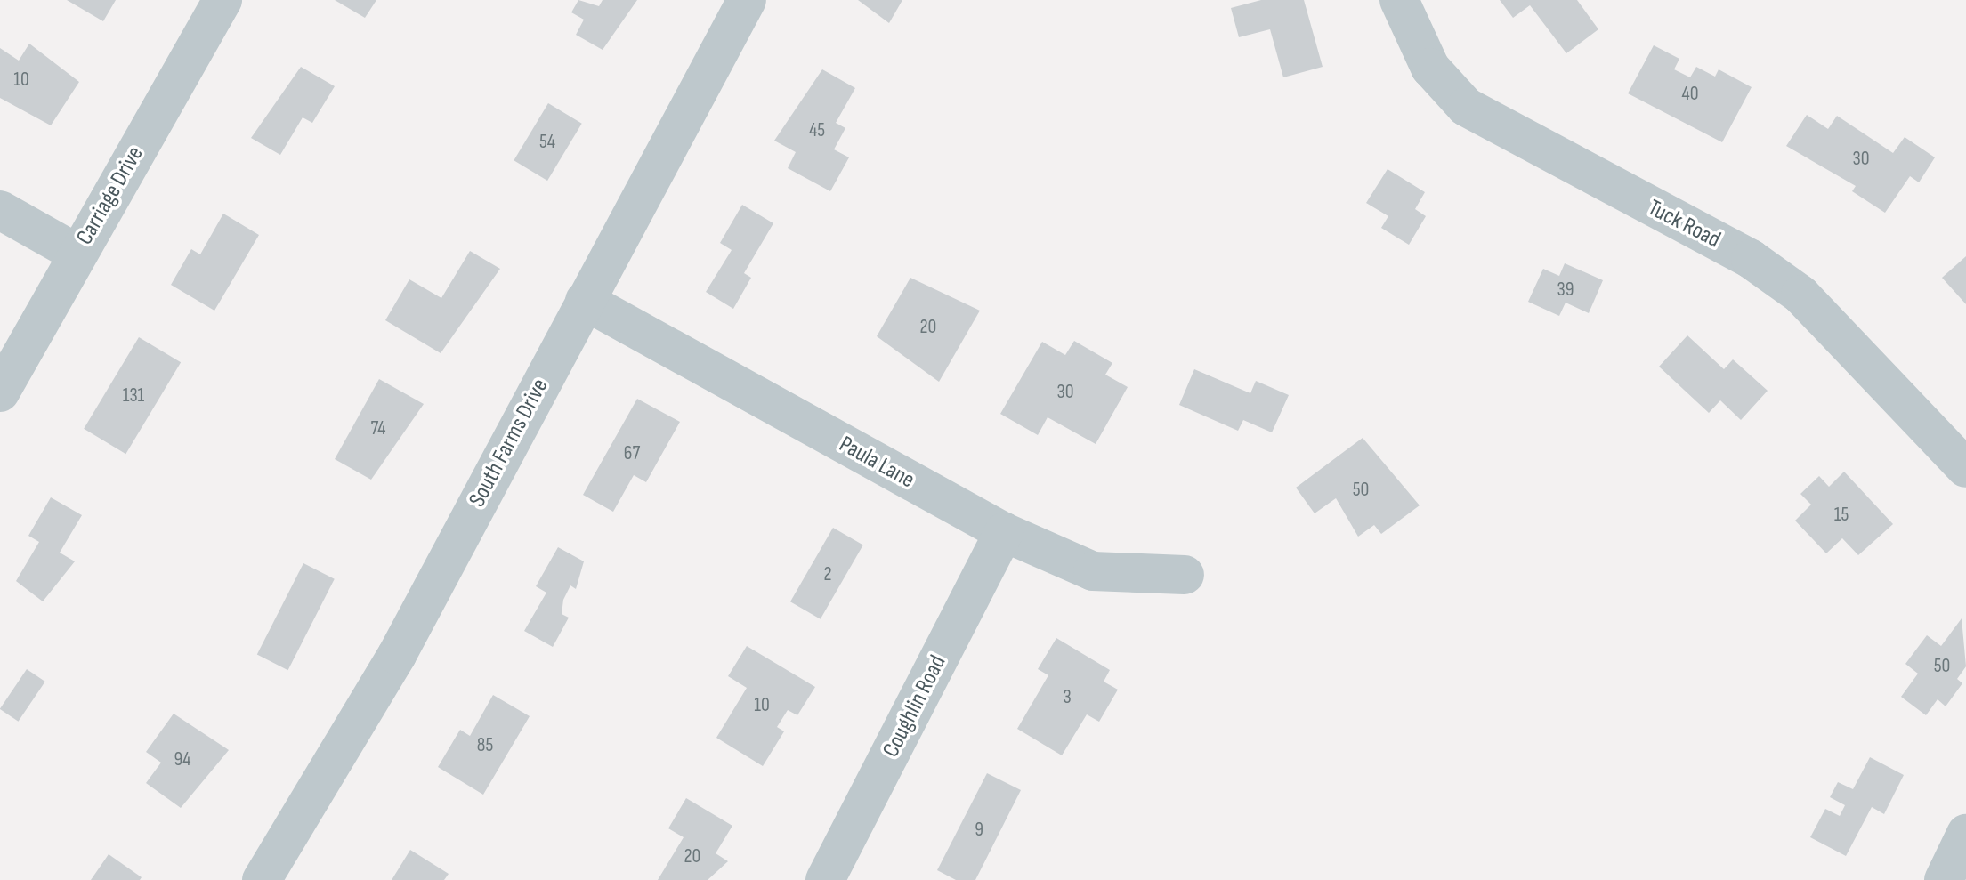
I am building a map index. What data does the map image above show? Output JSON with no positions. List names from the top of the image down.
{
  "streets": {
    "street": [
      "Carriage Drive",
      "Tuck Road",
      "South Farms Drive",
      "Paula Lane",
      "Coughlin Road"
    ]
  },
  "crossings": [
    ["South Farms Drive", "Paula Lane"],
    ["Paula Lane", "Coughlin Road"]
  ],
  "house_numbers": [
    "10",
    "40",
    "45",
    "54",
    "30",
    "39",
    "20",
    "30",
    "131",
    "74",
    "67",
    "50",
    "15",
    "2",
    "50",
    "3",
    "10",
    "85",
    "94",
    "9",
    "20"
  ]
}
